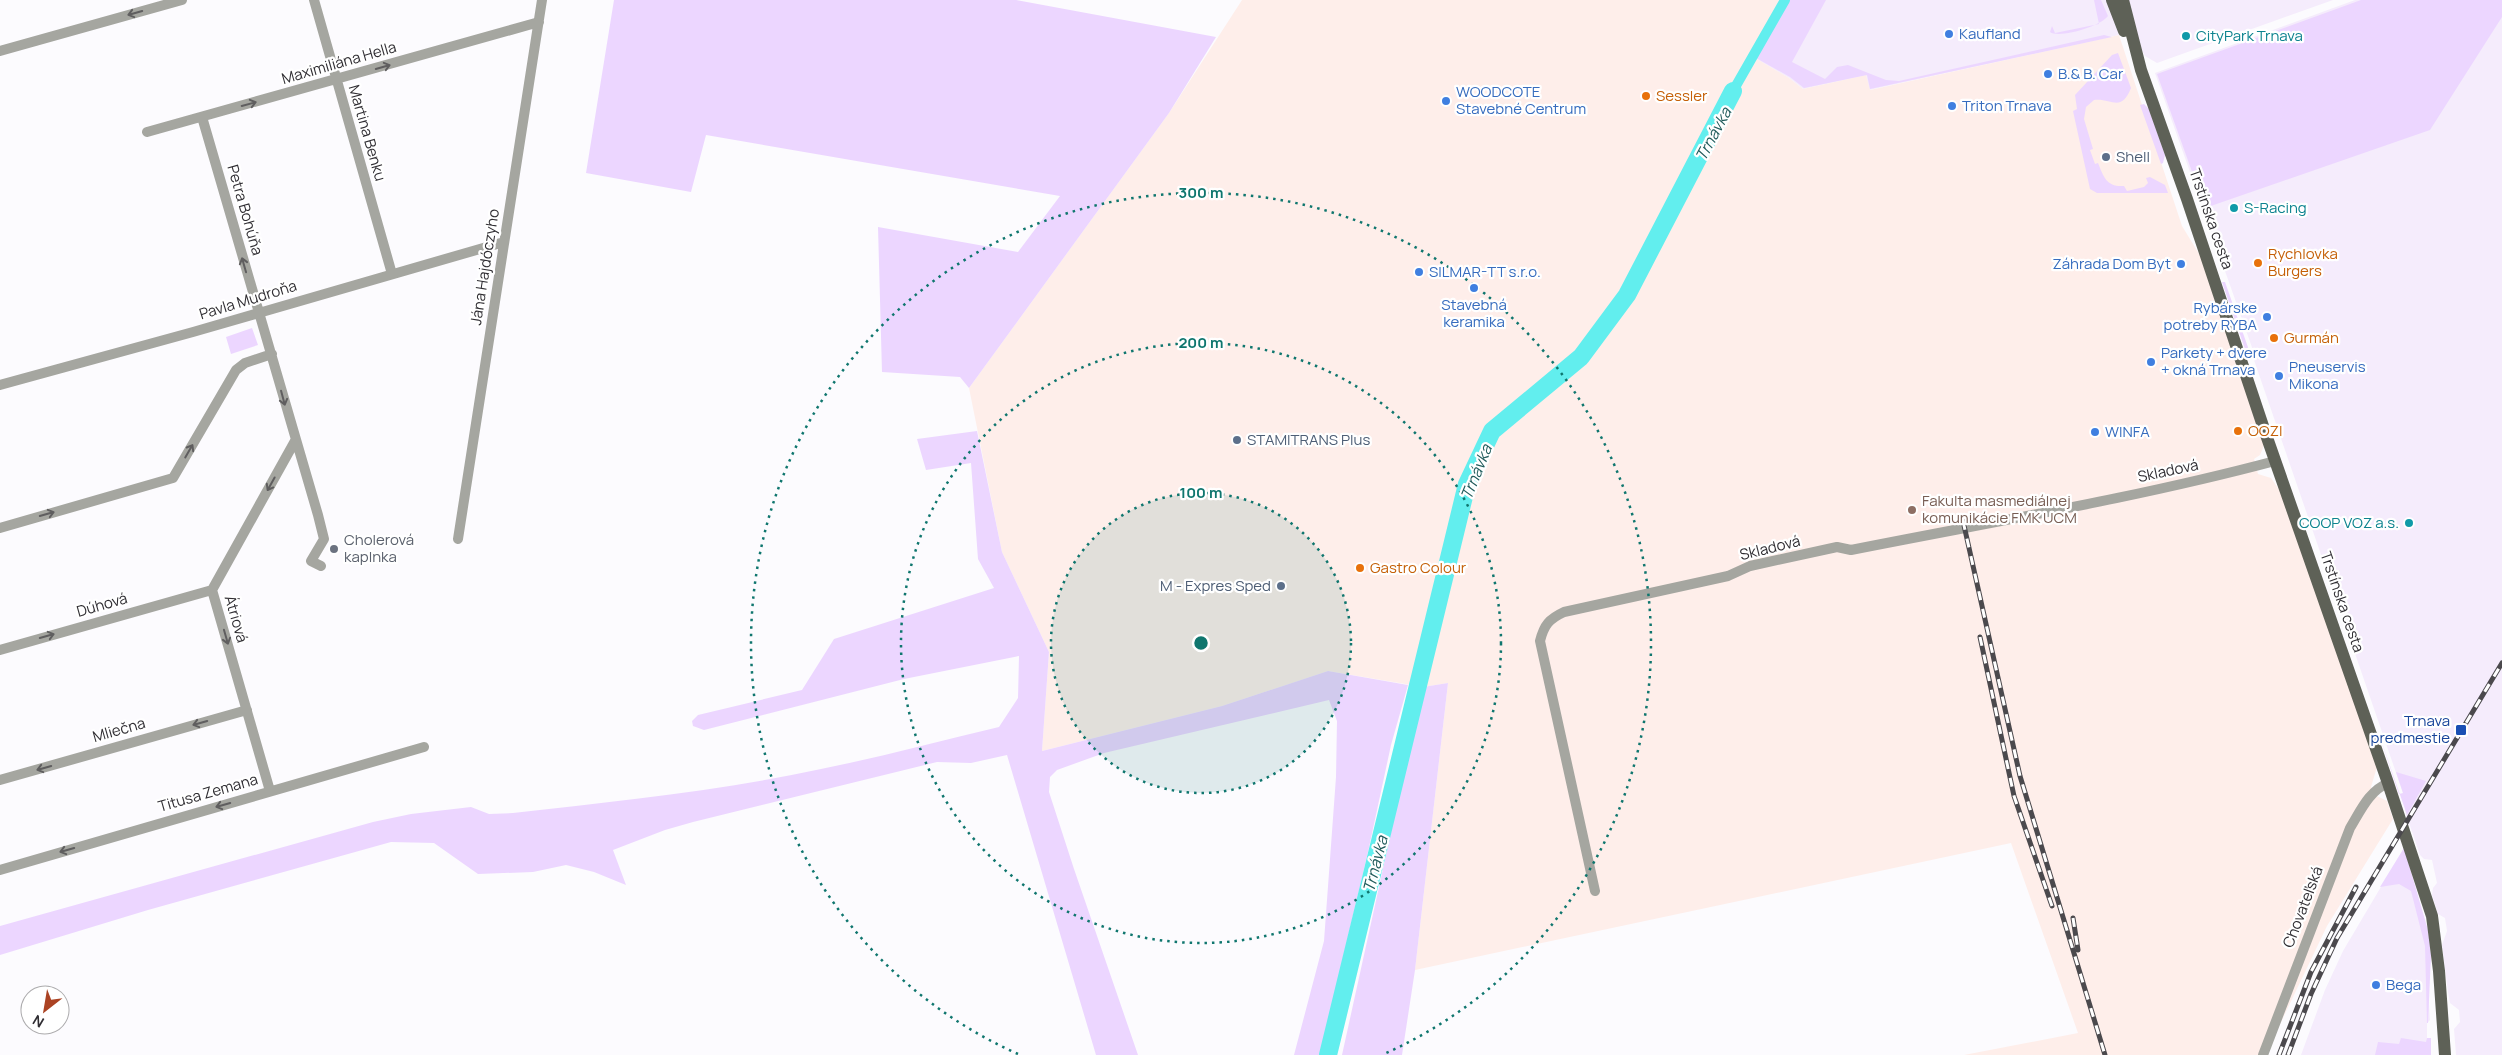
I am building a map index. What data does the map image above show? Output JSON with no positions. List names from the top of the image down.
{
  "streets": {
    "main road": ["Trstínska cesta"],
    "street": [
      "Maximiliána Hella",
      "Martina Benku",
      "Petra Bohúňa",
      "Jána Hajdóczyho",
      "Pavla Mudroňa",
      "Skladová",
      "Dúhová",
      "Átriová",
      "Mliečna",
      "Titusa Zemana",
      "Chovateľská"
    ]
  },
  "crossings": [
    ["Maximiliána Hella", "Martina Benku"],
    ["Maximiliána Hella", "Petra Bohúňa"],
    ["Maximiliána Hella", "Jána Hajdóczyho"],
    ["Martina Benku", "Pavla Mudroňa"],
    ["Petra Bohúňa", "Pavla Mudroňa"],
    ["Trstínska cesta", "Skladová"],
    ["Trstínska cesta", "Chovateľská"],
    ["Jána Hajdóczyho", "Pavla Mudroňa"],
    ["Dúhová", "Átriová"],
    ["Átriová", "Mliečna"],
    ["Átriová", "Titusa Zemana"]
  ],
  "one_way": [
    "Maximiliána Hella",
    "Petra Bohúňa",
    "Dúhová",
    "Átriová",
    "Mliečna",
    "Titusa Zemana"
  ],
  "water": ["Trnávka"],
  "places": {
    "other": [
      "Kaufland",
      "CityPark Trnava",
      "B.& B. Car",
      "Sessler",
      "WOODCOTE Stavebné Centrum",
      "Triton Trnava",
      "Shell",
      "S-Racing",
      "Rychlovka Burgers",
      "Záhrada Dom Byt",
      "SILMAR-TT s.r.o.",
      "Stavebná keramika",
      "Rybárske potreby RYBA",
      "Gurmán",
      "Parkety + dvere + okná Trnava",
      "Pneuservis Mikona",
      "OOZI",
      "WINFA",
      "STAMITRANS Plus",
      "Fakulta masmediálnej komunikácie FMK UCM",
      "COOP VOZ a.s.",
      "Cholerová kaplnka",
      "Gastro Colour",
      "M - Expres Sped",
      "Bega"
    ],
    "transit": ["Trnava predmestie"]
  },
  "north": "bottom left",
  "rings": ["300 m", "200 m", "100 m"]
}
